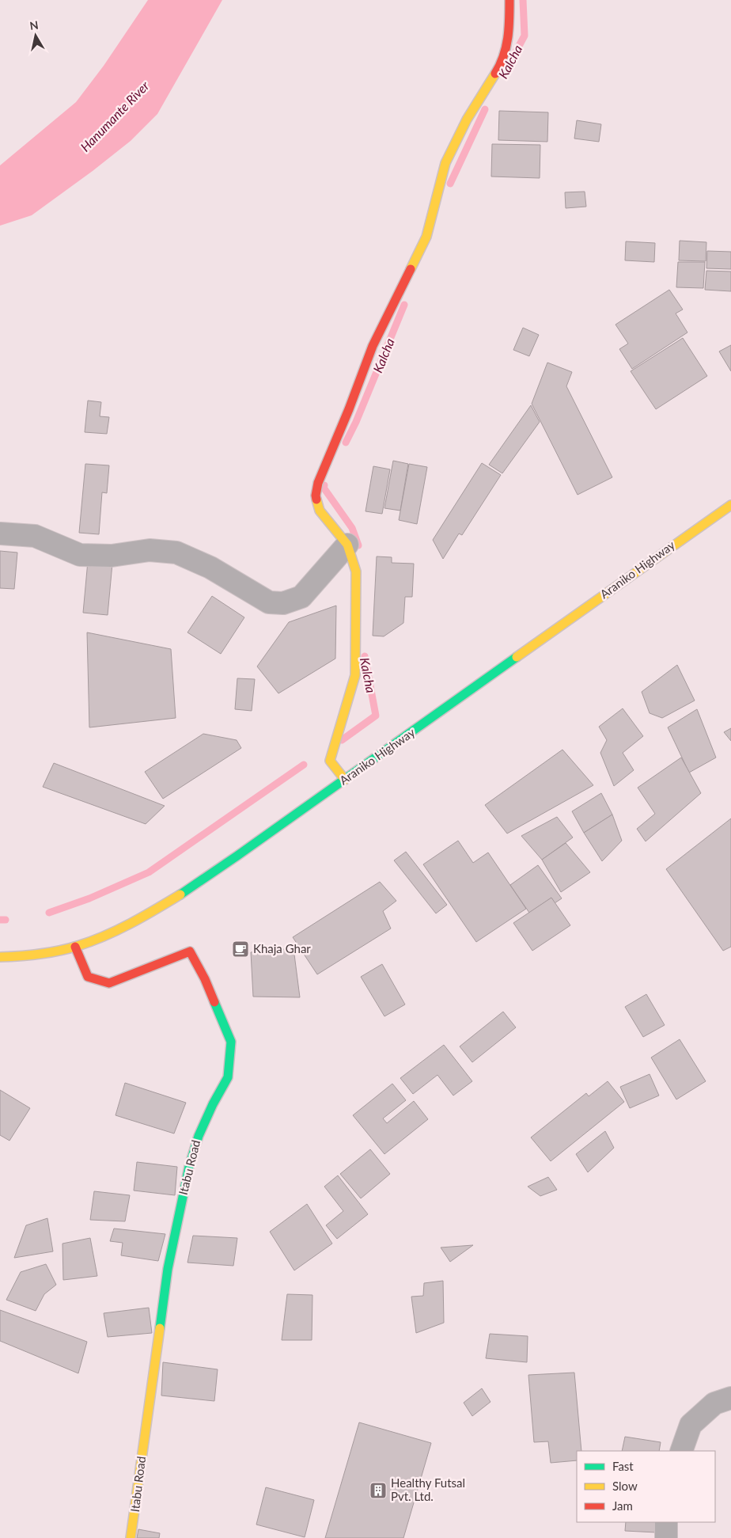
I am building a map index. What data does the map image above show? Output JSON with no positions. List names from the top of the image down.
{
  "streets": {
    "main road": ["Araniko Highway", "Itabu Road"]
  },
  "crossings": [
    ["Araniko Highway", "Itabu Road"]
  ],
  "water": ["Kalcha", "Hanumante River"],
  "places": {
    "cafe": ["Khaja Ghar"],
    "building": ["Healthy Futsal Pvt. Ltd."]
  },
  "legend": ["Fast", "Slow", "Jam"],
  "north": "top"
}
